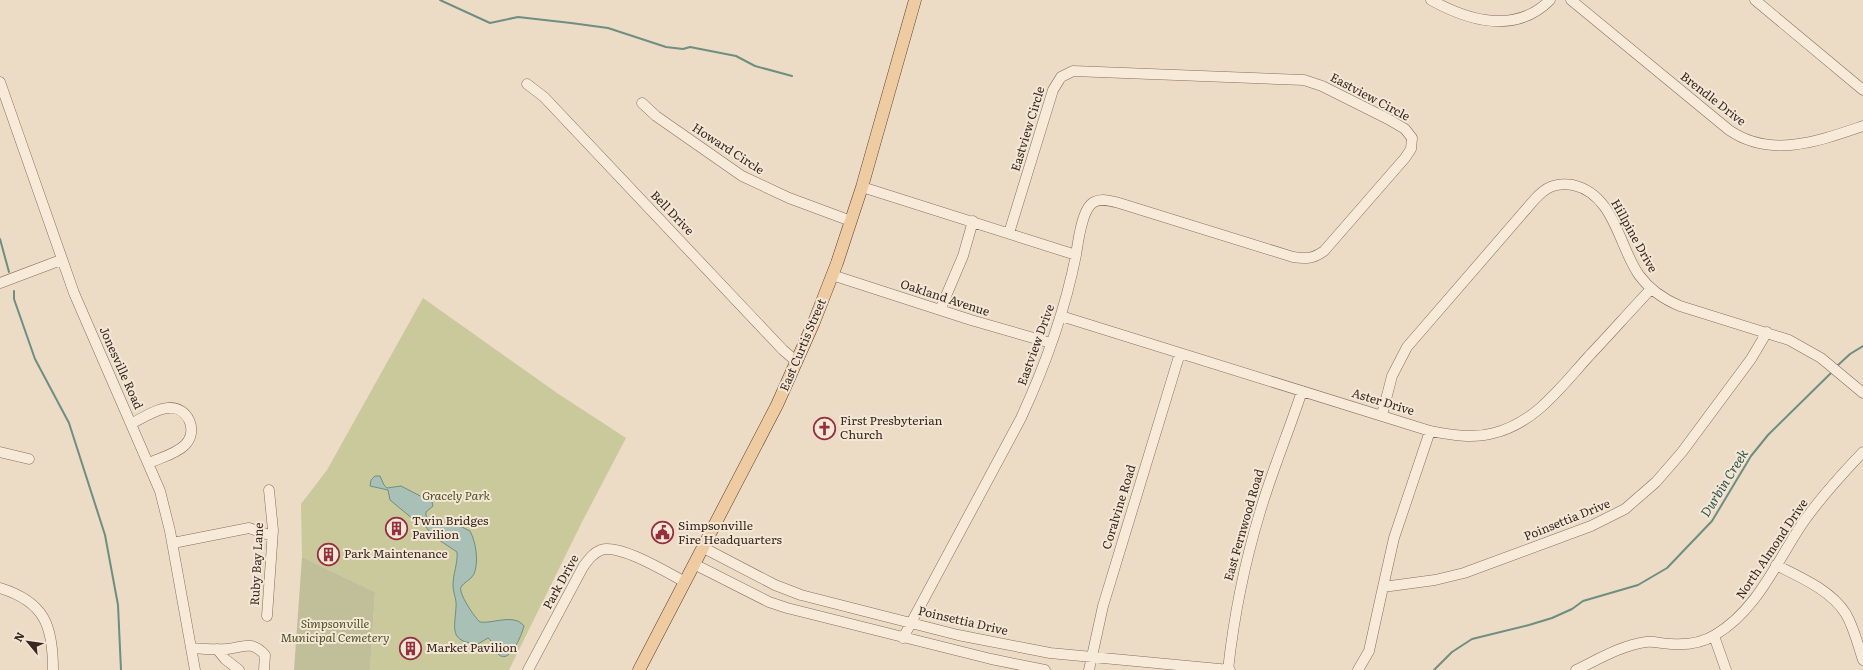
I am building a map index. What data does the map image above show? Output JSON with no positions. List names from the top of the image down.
{
  "streets": {
    "main road": ["East Curtis Street"],
    "street": [
      "Eastview Circle",
      "Brendle Drive",
      "Howard Circle",
      "Bell Drive",
      "Hillpine Drive",
      "Oakland Avenue",
      "Eastview Drive",
      "Jonesville Road",
      "Aster Drive",
      "Coralvine Road",
      "Poinsettia Drive",
      "East Fernwood Road",
      "North Almond Drive",
      "Ruby Bay Lane",
      "Park Drive"
    ]
  },
  "crossings": [
    ["Eastview Circle", "Eastview Drive"],
    ["Howard Circle", "East Curtis Street"],
    ["Bell Drive", "East Curtis Street"],
    ["Hillpine Drive", "Aster Drive"],
    ["Hillpine Drive", "Poinsettia Drive"],
    ["Oakland Avenue", "East Curtis Street"],
    ["Oakland Avenue", "Eastview Drive"],
    ["East Curtis Street", "Poinsettia Drive"],
    ["East Curtis Street", "Park Drive"],
    ["Eastview Drive", "Aster Drive"],
    ["Eastview Drive", "Poinsettia Drive"],
    ["Aster Drive", "Coralvine Road"],
    ["Aster Drive", "East Fernwood Road"],
    ["Coralvine Road", "Poinsettia Drive"],
    ["Poinsettia Drive", "East Fernwood Road"]
  ],
  "water": ["Durbin Creek"],
  "parks": ["Gracely Park", "Simpsonville Municipal Cemetery"],
  "places": {
    "church": ["First Presbyterian Church"],
    "building": ["Twin Bridges Pavilion", "Park Maintenance", "Market Pavilion"],
    "public building": ["Simpsonville Fire Headquarters"]
  },
  "north": "top left"
}
